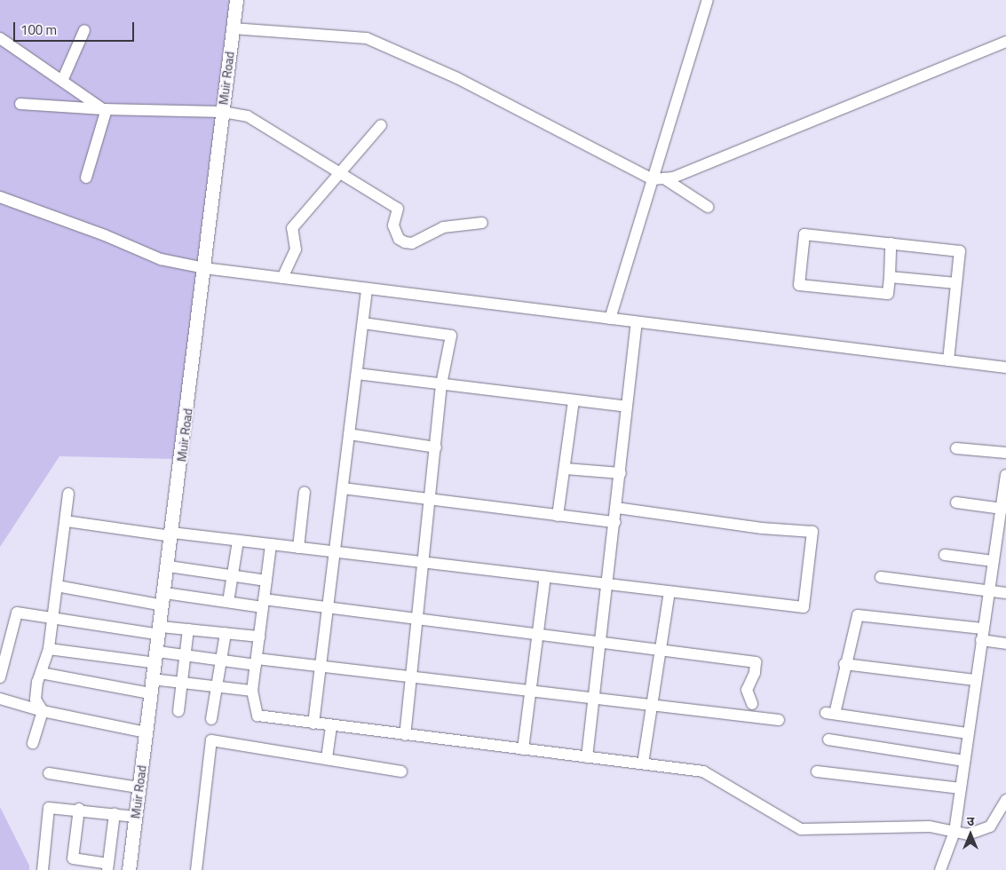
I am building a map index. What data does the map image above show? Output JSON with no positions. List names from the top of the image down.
{
  "streets": {
    "main road": ["Muir Road"]
  },
  "scale_bar": "100 m",
  "north": "top"
}
